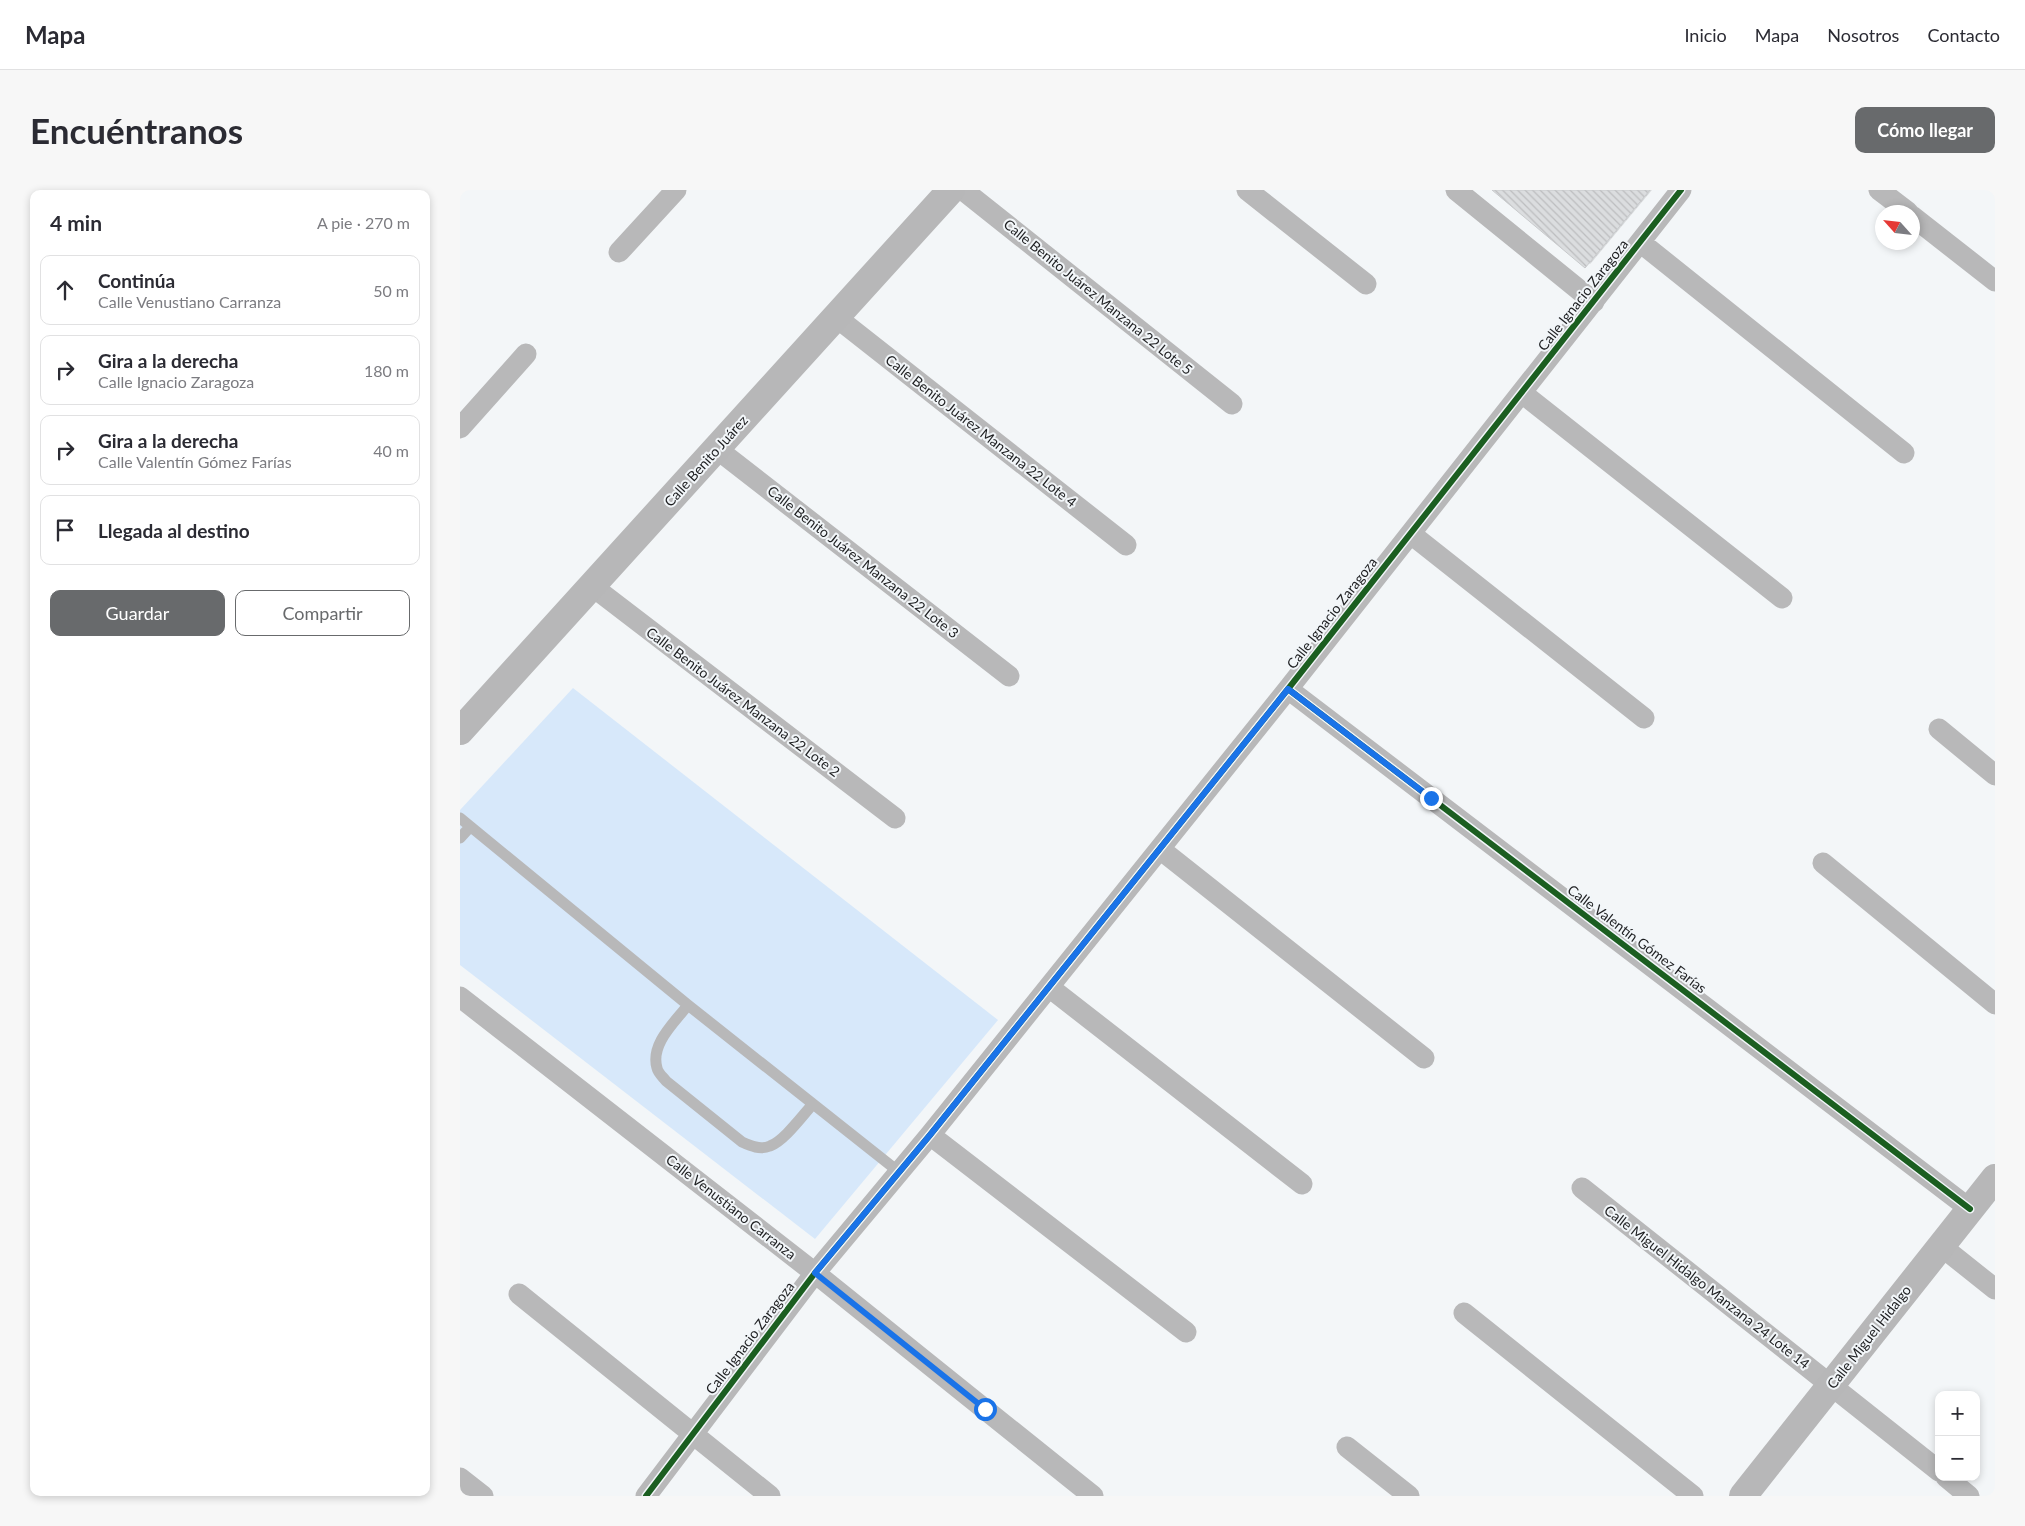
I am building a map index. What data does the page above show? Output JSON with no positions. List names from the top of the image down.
{
  "streets": {
    "street": [
      "Calle Ignacio Zaragoza",
      "Calle Benito Juárez Manzana 22 Lote 5",
      "Calle Benito Juárez Manzana 22 Lote 4",
      "Calle Benito Juárez",
      "Calle Benito Juárez Manzana 22 Lote 3",
      "Calle Benito Juárez Manzana 22 Lote 2",
      "Calle Valentín Gómez Farías",
      "Calle Venustiano Carranza",
      "Calle Miguel Hidalgo Manzana 24 Lote 14",
      "Calle Miguel Hidalgo"
    ]
  },
  "crossings": [
    ["Calle Ignacio Zaragoza", "Calle Valentín Gómez Farías"],
    ["Calle Ignacio Zaragoza", "Calle Venustiano Carranza"],
    ["Calle Benito Juárez Manzana 22 Lote 4", "Calle Benito Juárez"],
    ["Calle Benito Juárez", "Calle Benito Juárez Manzana 22 Lote 3"],
    ["Calle Benito Juárez", "Calle Benito Juárez Manzana 22 Lote 2"],
    ["Calle Valentín Gómez Farías", "Calle Miguel Hidalgo"],
    ["Calle Miguel Hidalgo Manzana 24 Lote 14", "Calle Miguel Hidalgo"]
  ],
  "north": "top left",
  "page": {
    "header": "Mapa",
    "nav": [
      "Inicio",
      "Mapa",
      "Nosotros",
      "Contacto"
    ],
    "buttons": [
      "Cómo llegar",
      ["Guardar", "Compartir"]
    ],
    "title": "Encuéntranos",
    "heading": ["4 min", "A pie · 270 m"],
    "list": [
      ["Continúa", "Calle Venustiano Carranza", "50 m"],
      ["Gira a la derecha", "Calle Ignacio Zaragoza", "180 m"],
      ["Gira a la derecha", "Calle Valentín Gómez Farías", "40 m"],
      "Llegada al destino"
    ],
    "map_buttons": ["+", "−"]
  }
}
